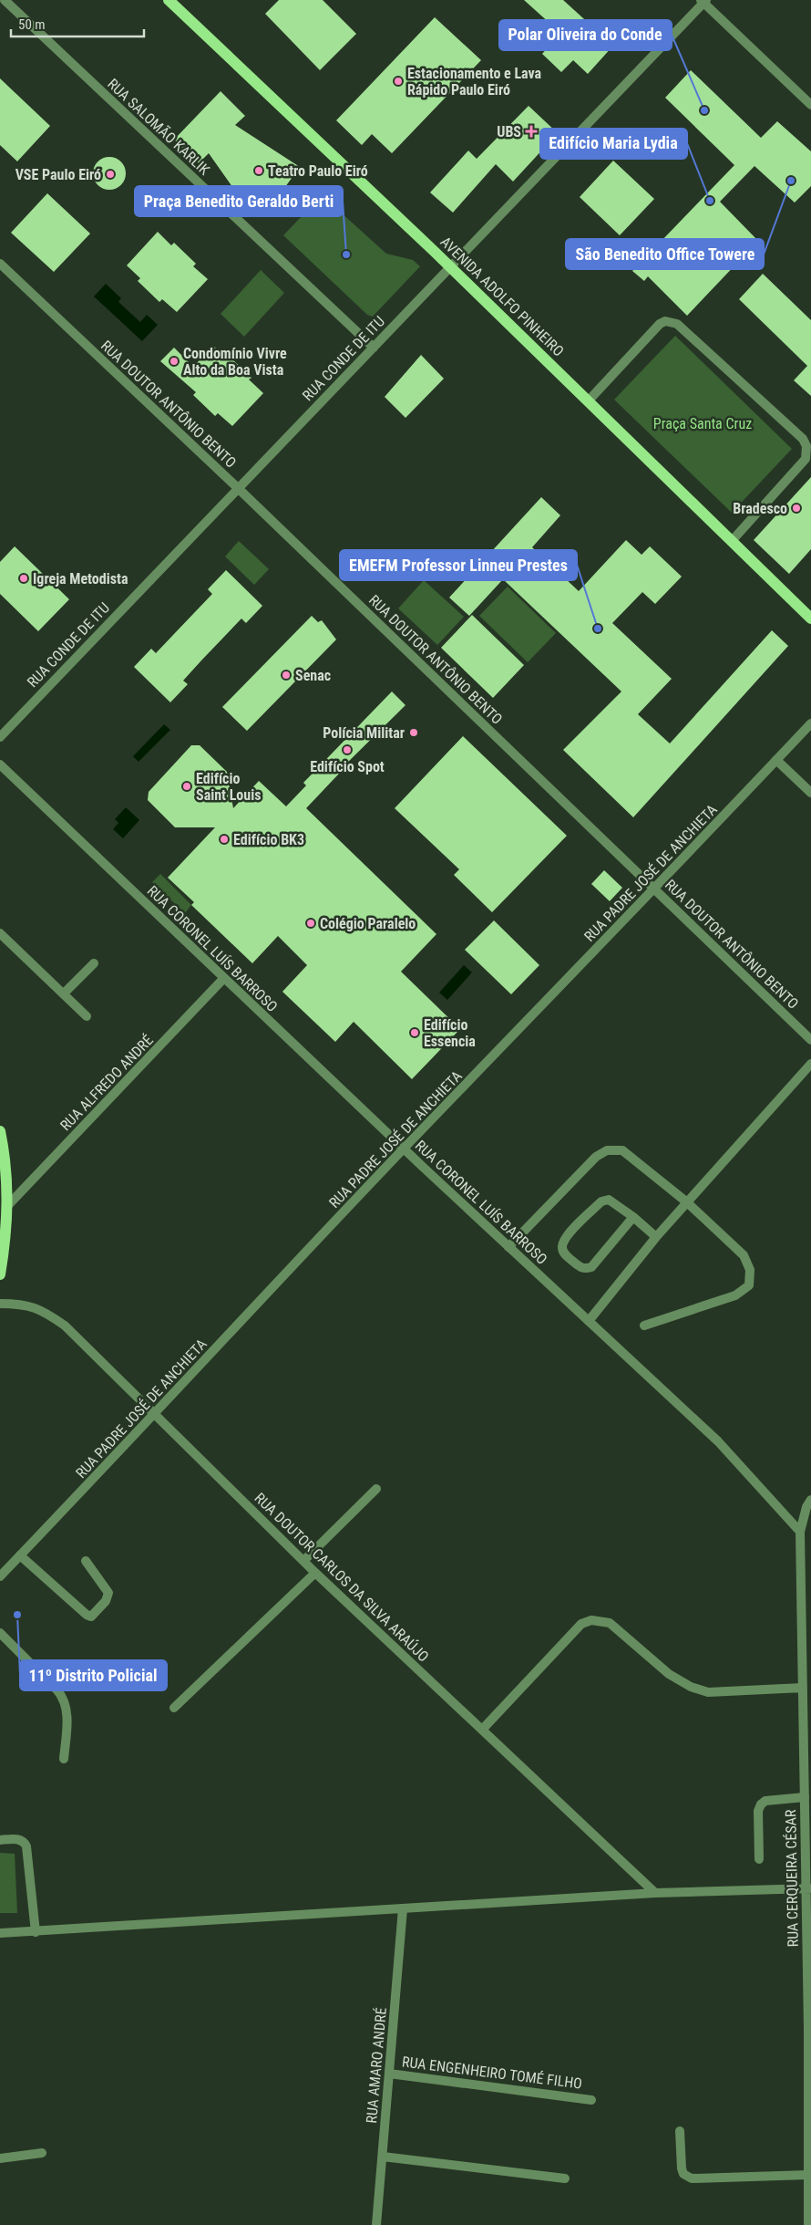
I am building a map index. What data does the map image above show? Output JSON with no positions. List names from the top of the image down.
{
  "streets": {
    "main road": ["AVENIDA ADOLFO PINHEIRO"],
    "street": [
      "RUA SALOMÃO KARLIK",
      "RUA CONDE DE ITU",
      "RUA DOUTOR ANTÔNIO BENTO",
      "RUA PADRE JOSÉ DE ANCHIETA",
      "RUA CORONEL LUÍS BARROSO",
      "RUA ALFREDO ANDRÉ",
      "RUA DOUTOR CARLOS DA SILVA ARAÚJO",
      "RUA CERQUEIRA CÉSAR",
      "RUA AMARO ANDRÉ",
      "RUA ENGENHEIRO TOMÉ FILHO"
    ]
  },
  "crossings": [
    ["RUA SALOMÃO KARLIK", "RUA CONDE DE ITU"],
    ["AVENIDA ADOLFO PINHEIRO", "RUA CONDE DE ITU"],
    ["RUA CONDE DE ITU", "RUA DOUTOR ANTÔNIO BENTO"],
    ["RUA DOUTOR ANTÔNIO BENTO", "RUA PADRE JOSÉ DE ANCHIETA"],
    ["RUA PADRE JOSÉ DE ANCHIETA", "RUA CORONEL LUÍS BARROSO"],
    ["RUA PADRE JOSÉ DE ANCHIETA", "RUA DOUTOR CARLOS DA SILVA ARAÚJO"],
    ["RUA CORONEL LUÍS BARROSO", "RUA ALFREDO ANDRÉ"],
    ["RUA CORONEL LUÍS BARROSO", "RUA CERQUEIRA CÉSAR"],
    ["RUA AMARO ANDRÉ", "RUA ENGENHEIRO TOMÉ FILHO"]
  ],
  "parks": ["Praça Santa Cruz"],
  "places": {
    "other": [
      "Estacionamento e Lava Rápido Paulo Eiró",
      "Polar Oliveira do Conde",
      "Teatro Paulo Eiró",
      "VSE Paulo Eiró",
      "São Benedito Office Towere",
      "Edifício Maria Lydia",
      "Praça Benedito Geraldo Berti",
      "Condomínio Vivre Alto da Boa Vista",
      "Bradesco",
      "Igreja Metodista",
      "EMEFM Professor Linneu Prestes",
      "Senac",
      "Polícia Militar",
      "Edifício Spot",
      "Edifício Saint Louis",
      "Edifício BK3",
      "Colégio Paralelo",
      "Edifício Essencia",
      "11º Distrito Policial"
    ],
    "health": ["UBS"]
  },
  "scale_bar": "50 m"
}
